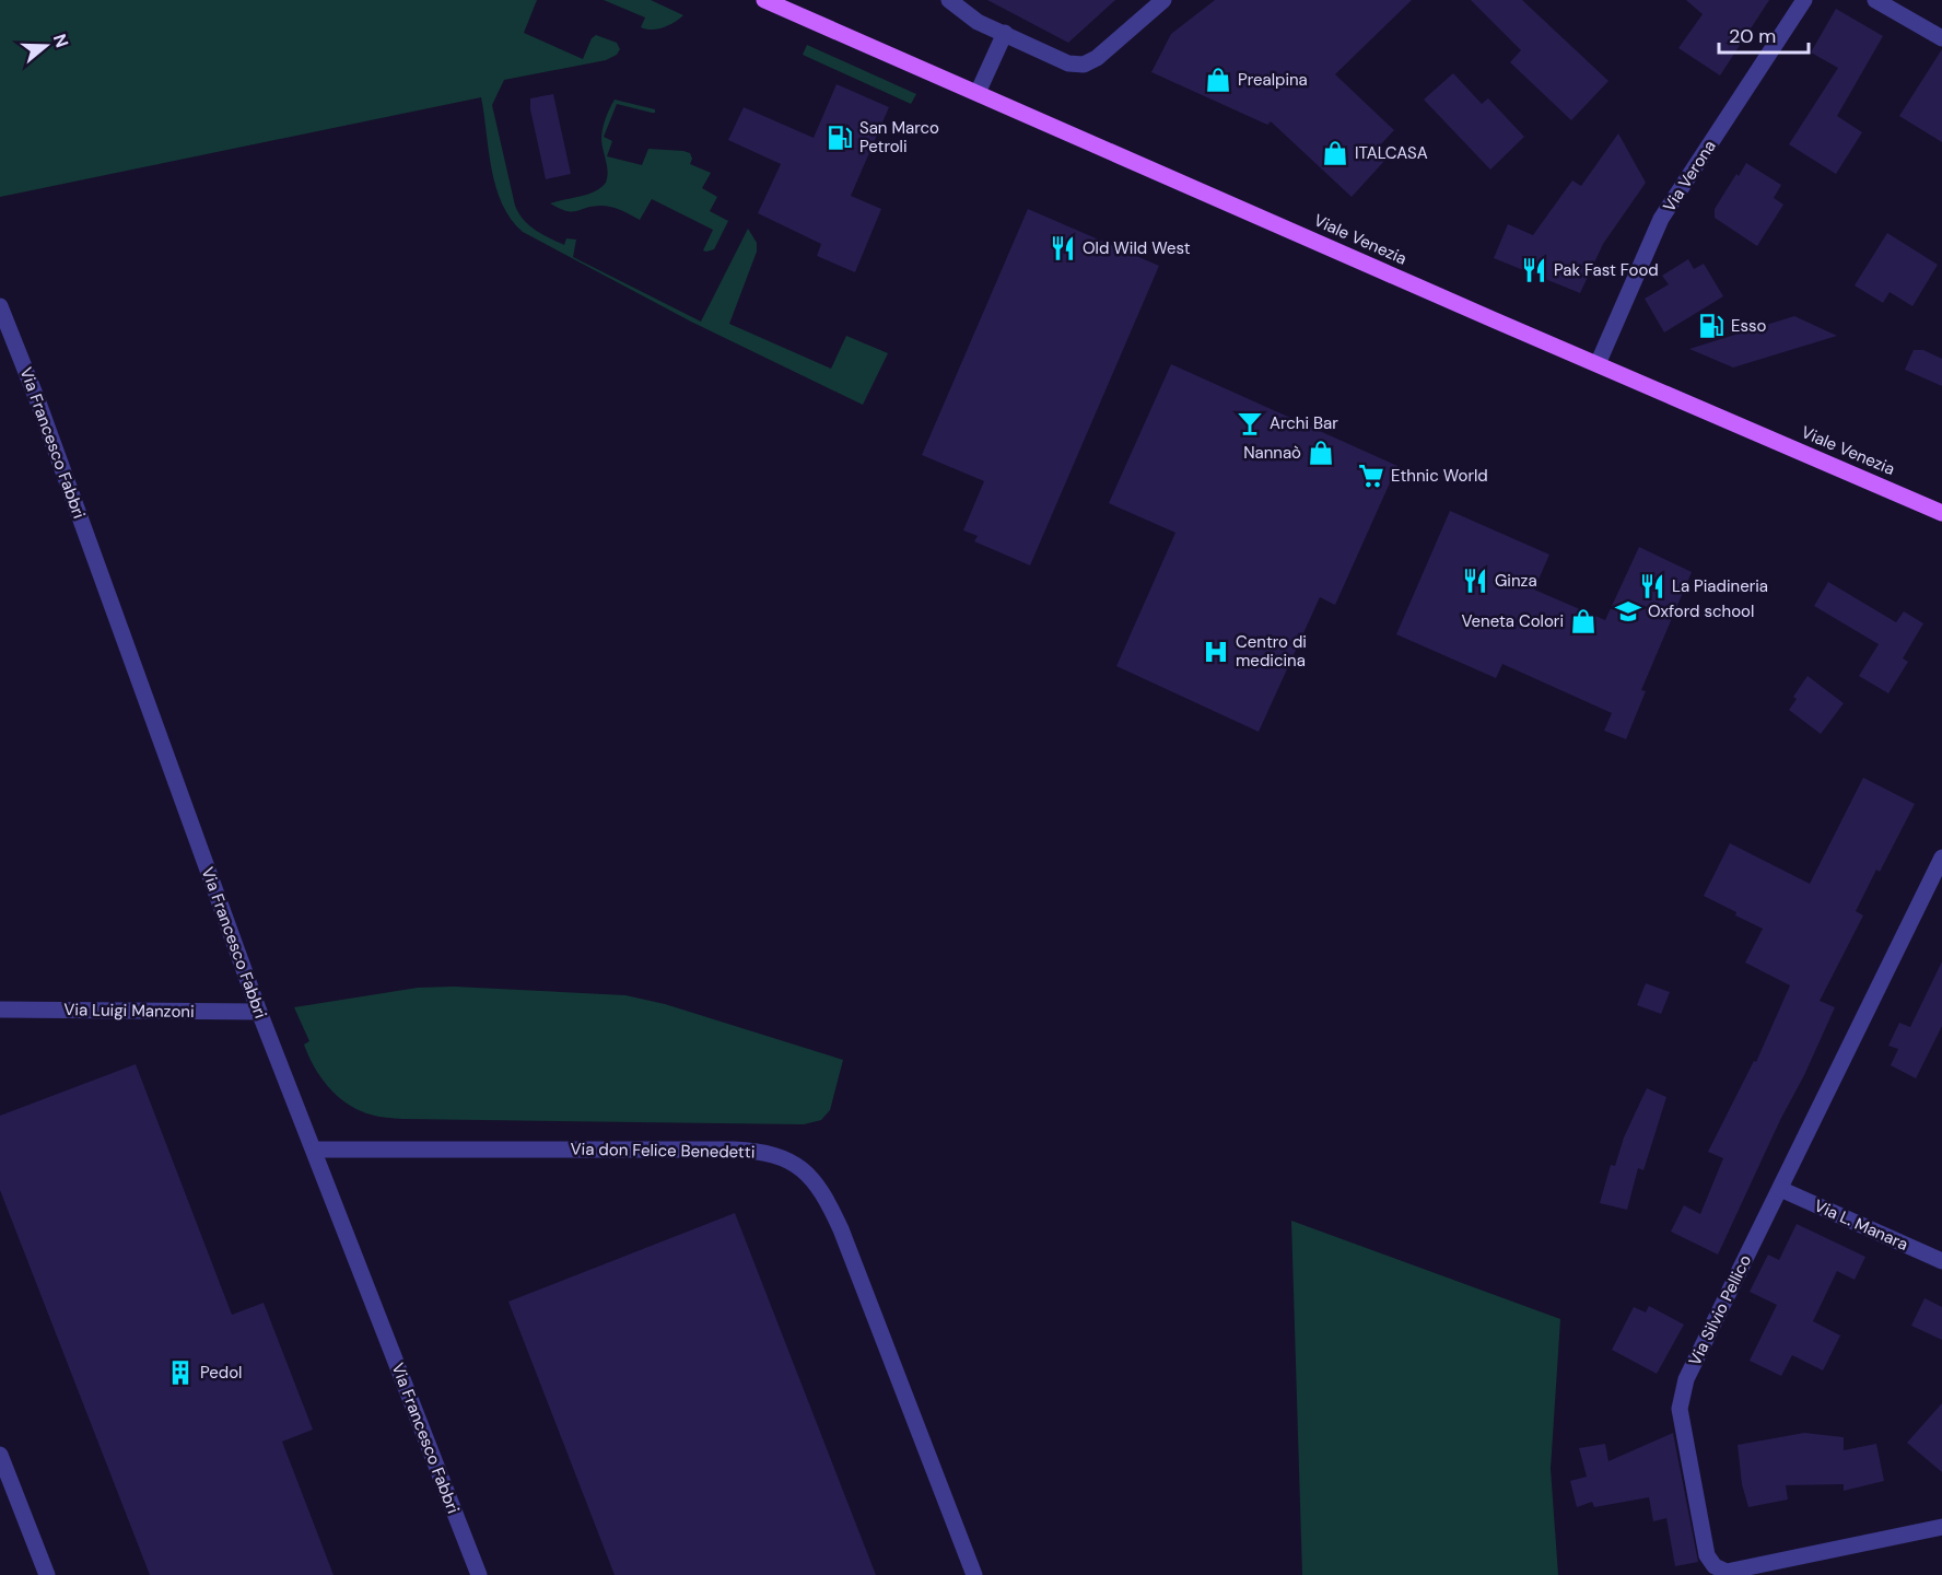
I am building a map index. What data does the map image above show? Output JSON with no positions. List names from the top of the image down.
{
  "streets": {
    "main road": ["Viale Venezia"],
    "street": [
      "Via Verona",
      "Via Francesco Fabbri",
      "Via Luigi Manzoni",
      "Via don Felice Benedetti",
      "Via L. Manara",
      "Via Silvio Pellico"
    ]
  },
  "crossings": [
    ["Via Verona", "Viale Venezia"],
    ["Via Francesco Fabbri", "Via Luigi Manzoni"],
    ["Via Francesco Fabbri", "Via don Felice Benedetti"],
    ["Via L. Manara", "Via Silvio Pellico"]
  ],
  "places": {
    "shop": [
      "Prealpina",
      "ITALCASA",
      "Nannaò",
      "Veneta Colori"
    ],
    "fuel station": ["San Marco Petroli", "Esso"],
    "restaurant": [
      "Old Wild West",
      "Pak Fast Food",
      "Ginza",
      "La Piadineria"
    ],
    "bar": ["Archi Bar"],
    "supermarket": ["Ethnic World"],
    "school or university": ["Oxford school"],
    "hospital": ["Centro di medicina"],
    "building": ["Pedol"]
  },
  "scale_bar": "20 m",
  "north": "right"
}
